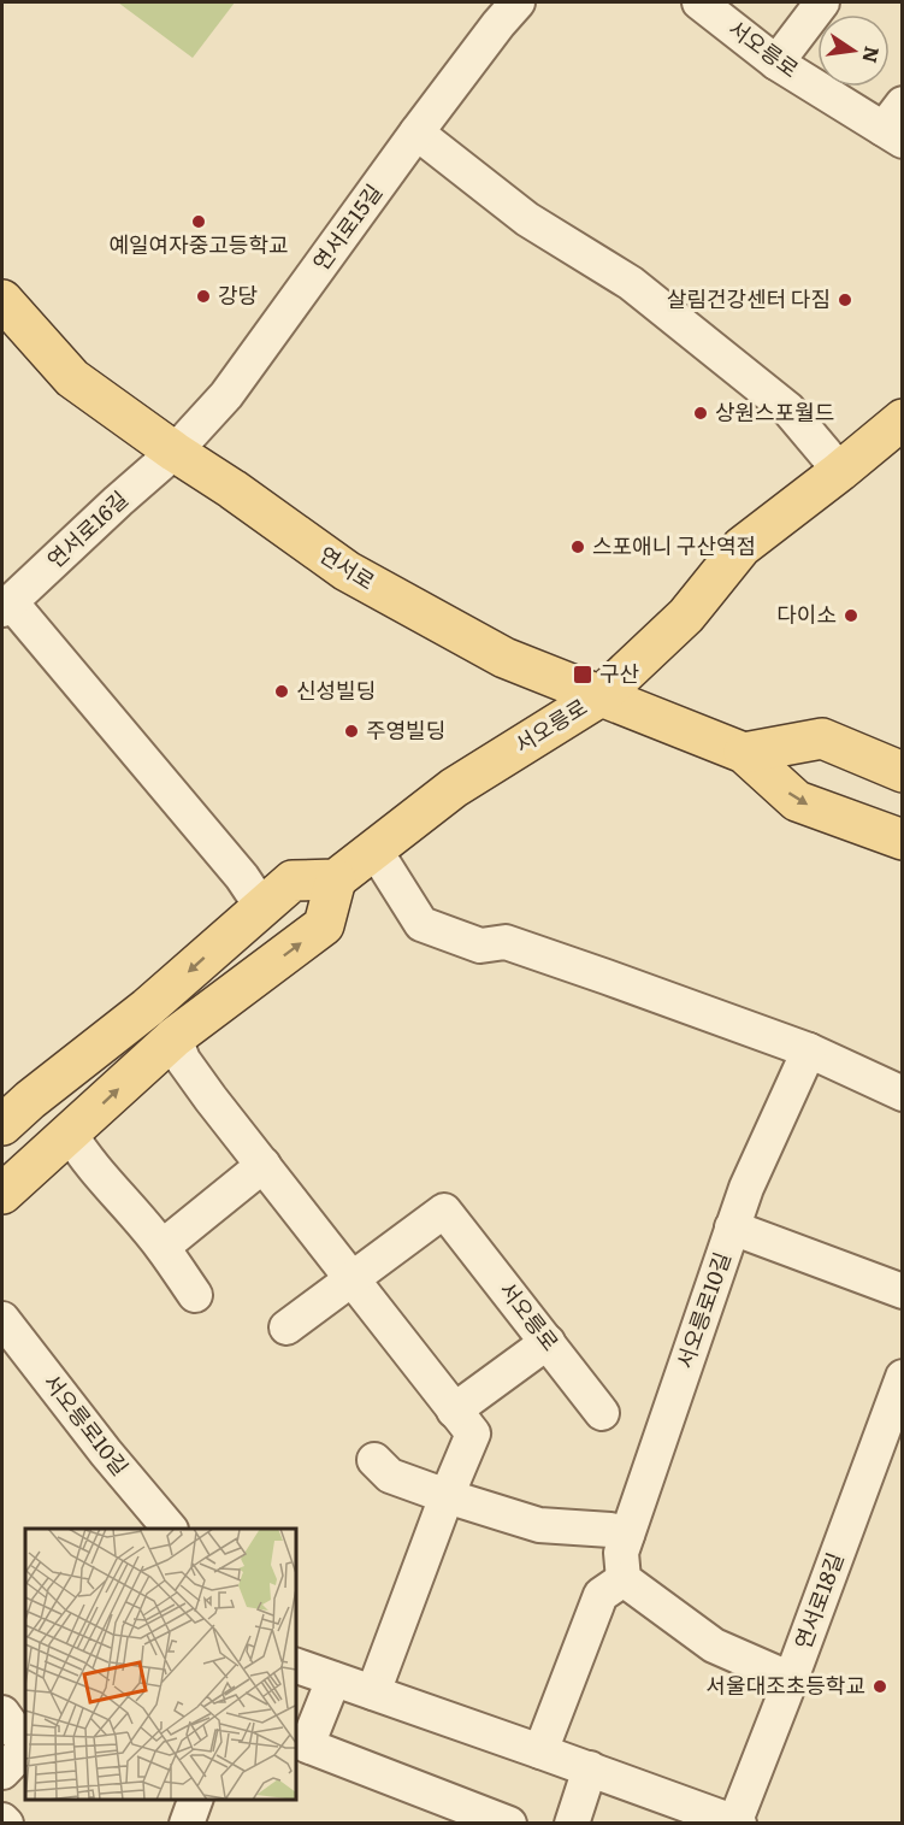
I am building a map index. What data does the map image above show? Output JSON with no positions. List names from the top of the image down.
{
  "streets": {
    "main road": ["서오릉로", "연서로"],
    "street": [
      "연서로15길",
      "연서로16길",
      "서오릉로10길",
      "연서로18길"
    ]
  },
  "crossings": [
    ["서오릉로", "연서로"],
    ["연서로15길", "연서로16길"],
    ["연서로15길", "연서로"],
    ["연서로16길", "연서로"]
  ],
  "places": {
    "other": [
      "예일여자중고등학교",
      "강당",
      "살림건강센터 다짐",
      "상원스포월드",
      "스포애니 구산역점",
      "다이소",
      "신성빌딩",
      "주영빌딩",
      "서울대조초등학교"
    ],
    "transit": ["구산"]
  },
  "north": "right"
}
